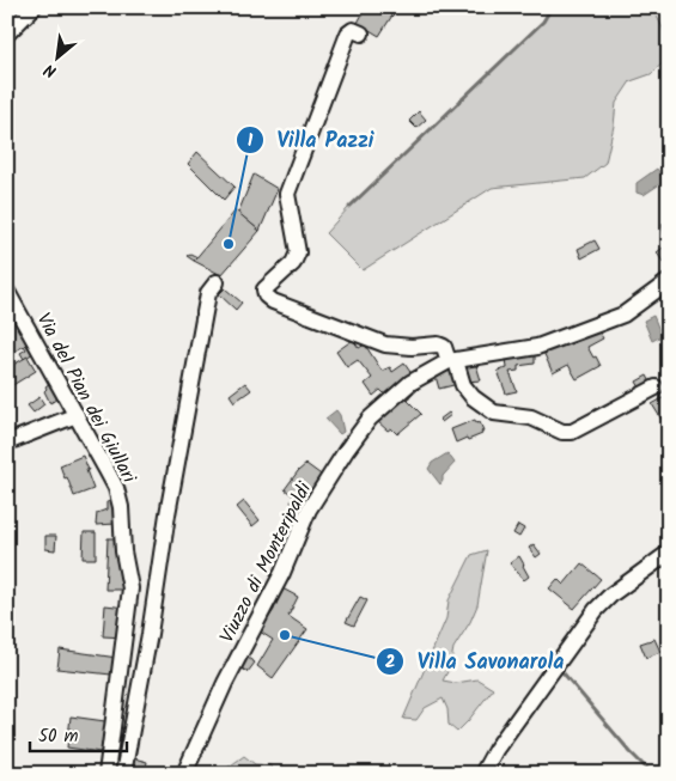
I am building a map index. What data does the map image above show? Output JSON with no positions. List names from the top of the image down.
{
  "streets": {
    "street": ["Via del Pian dei Giullari", "Viuzzo di Monteripaldi"]
  },
  "places": ["Villa Pazzi", "Villa Savonarola"],
  "scale_bar": "50 m",
  "north": "bottom left"
}
